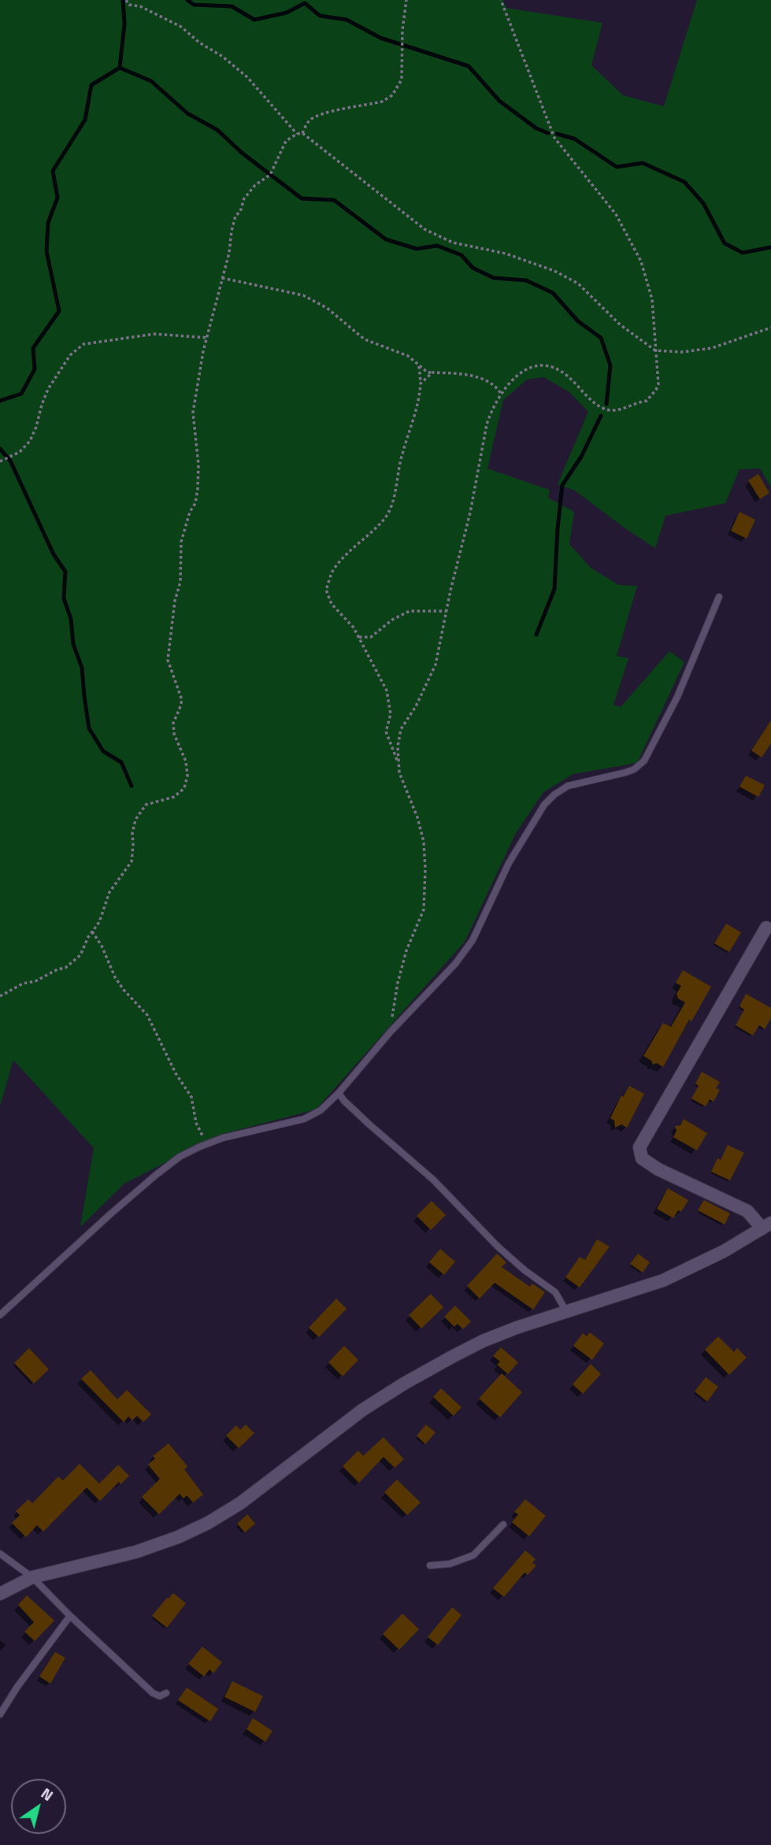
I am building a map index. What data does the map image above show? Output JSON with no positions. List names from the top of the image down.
{
  "north": "top right"
}
